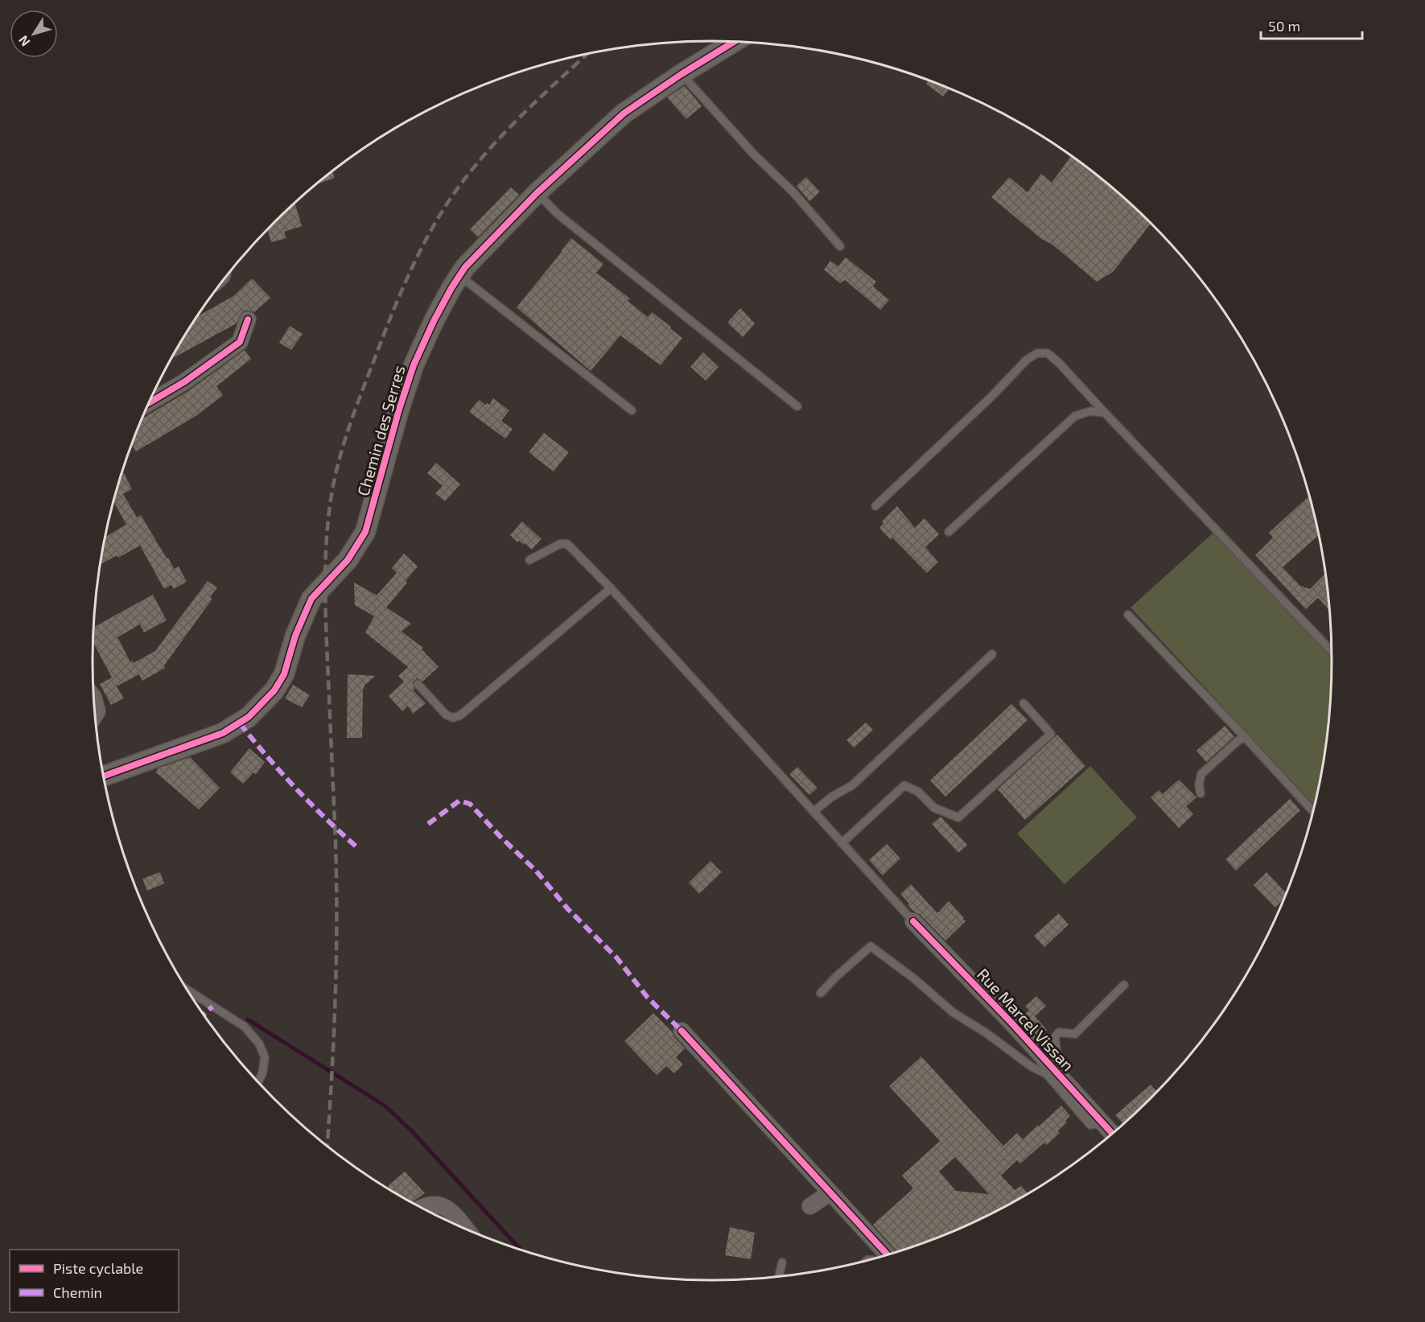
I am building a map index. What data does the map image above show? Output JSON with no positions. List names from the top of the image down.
{
  "streets": {
    "street": ["Chemin des Serres", "Rue Marcel Vissan"]
  },
  "legend": ["Piste cyclable", "Chemin"],
  "scale_bar": "50 m",
  "north": "bottom left"
}
